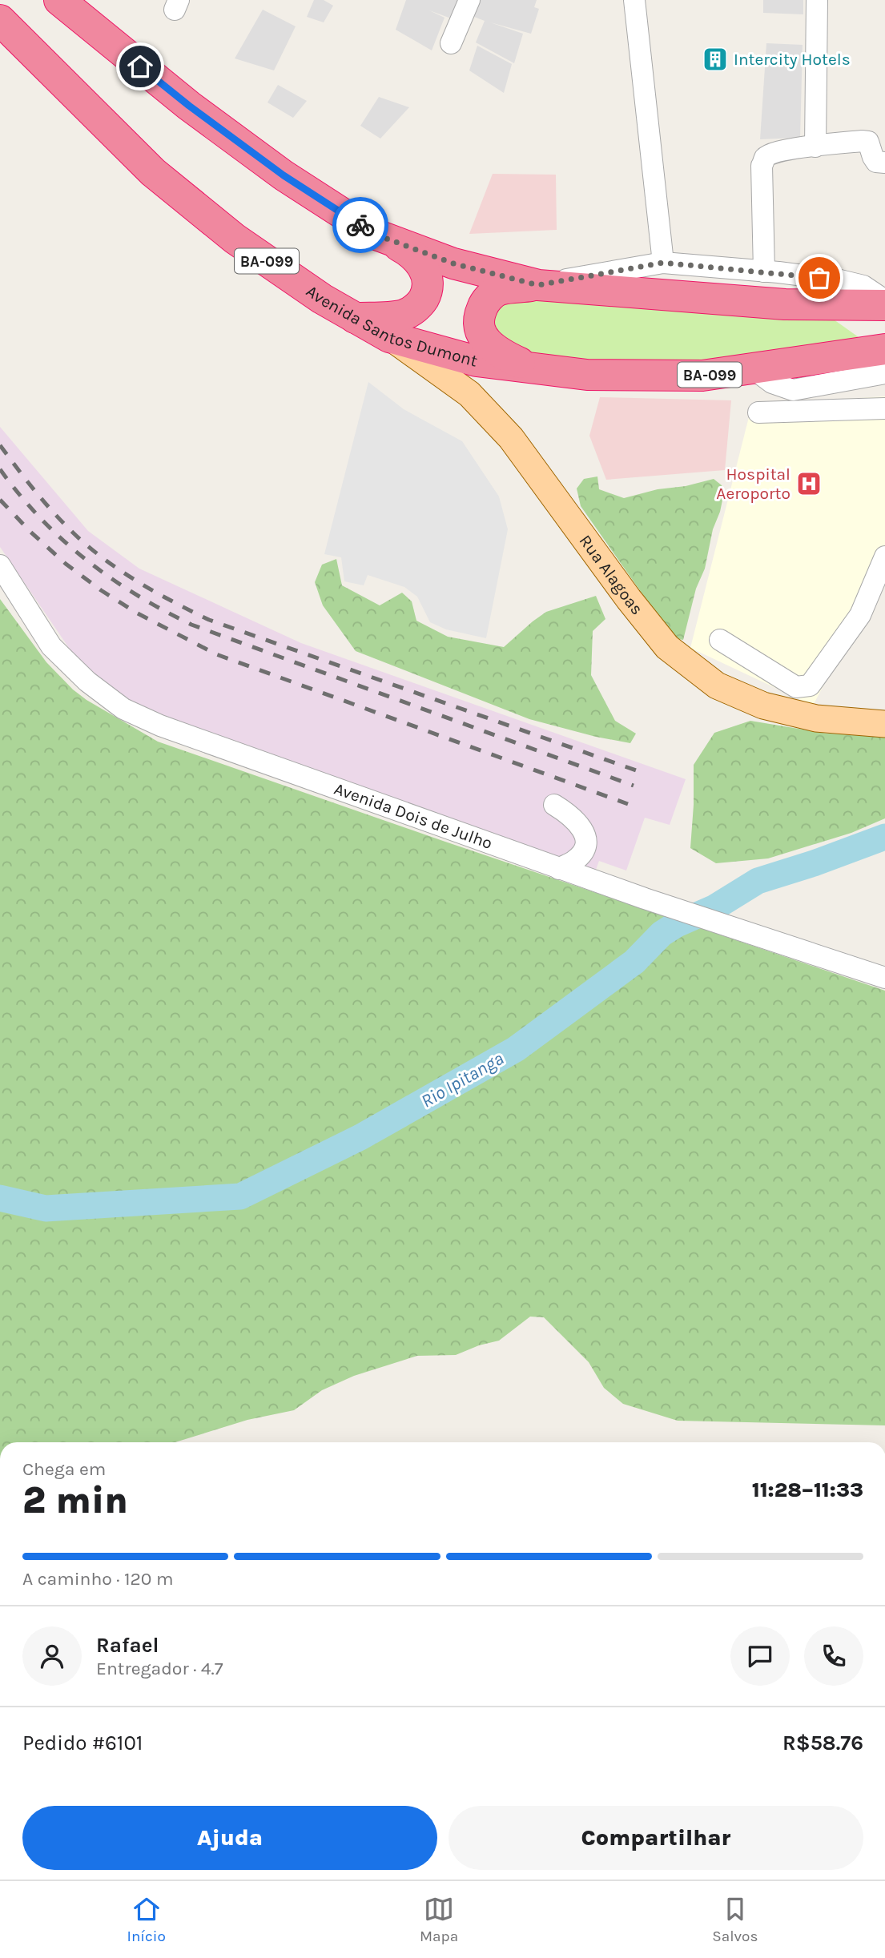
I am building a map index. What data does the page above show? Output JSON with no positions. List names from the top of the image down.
{
  "streets": {
    "highway": ["BA-099", "Avenida Santos Dumont"],
    "main road": ["Rua Alagoas"],
    "street": ["Avenida Dois de Julho"]
  },
  "crossings": [
    ["Avenida Santos Dumont", "Rua Alagoas"]
  ],
  "water": ["Rio Ipitanga"],
  "places": {
    "building": ["Intercity Hotels"],
    "hospital": ["Hospital Aeroporto"]
  },
  "page": {
    "heading": ["2 min", "Chega em", "11:28–11:33"],
    "panel": [
      "Rafael",
      "Entregador · 4.7",
      "Pedido #6101",
      "R$58.76"
    ],
    "bar": "A caminho · 120 m",
    "buttons": ["Ajuda", "Compartilhar"],
    "tabs": ["Início", "Mapa", "Salvos"]
  }
}
